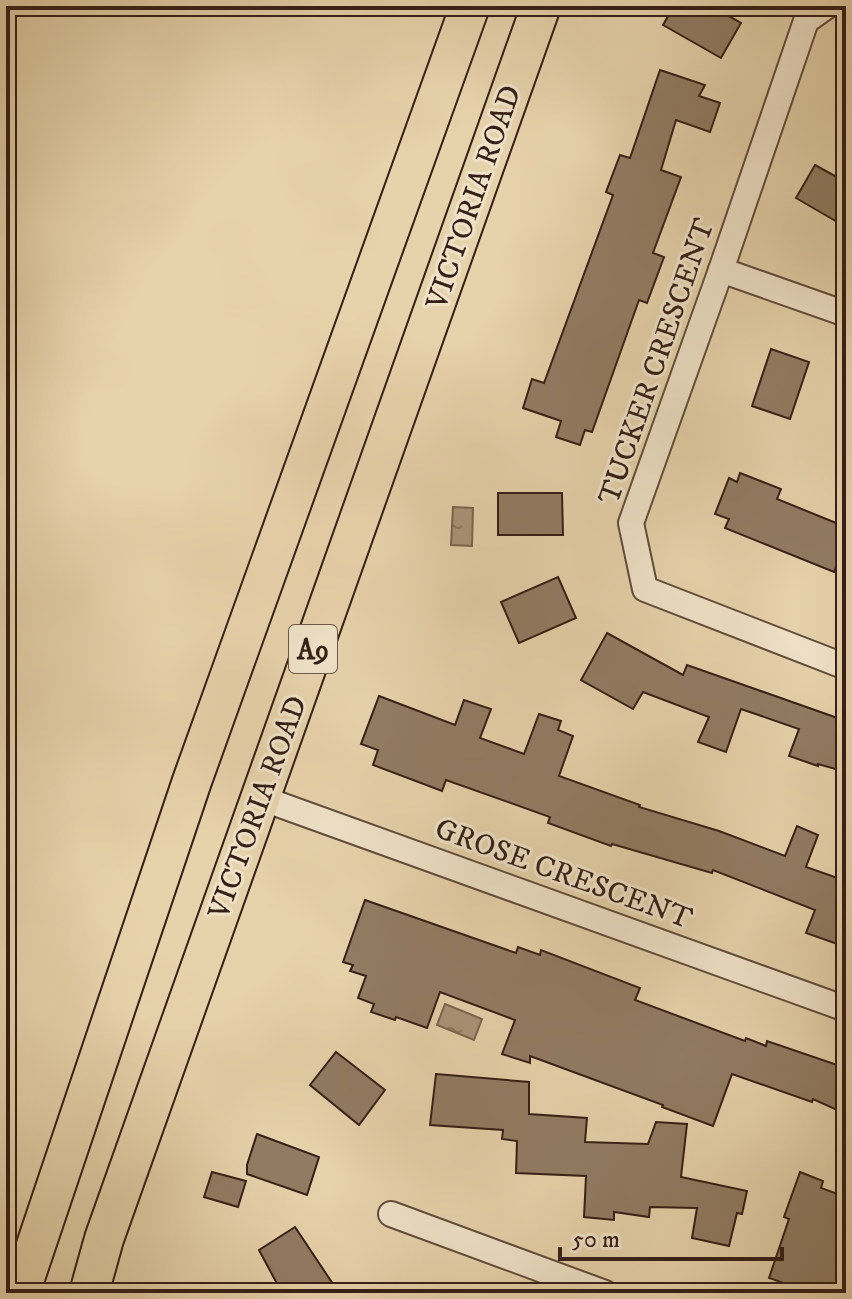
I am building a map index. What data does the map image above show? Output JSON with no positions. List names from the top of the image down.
{
  "streets": {
    "highway": ["VICTORIA ROAD", "A9"],
    "street": ["TUCKER CRESCENT", "GROSE CRESCENT"]
  },
  "crossings": [
    ["VICTORIA ROAD", "GROSE CRESCENT"]
  ],
  "scale_bar": "50 m"
}
